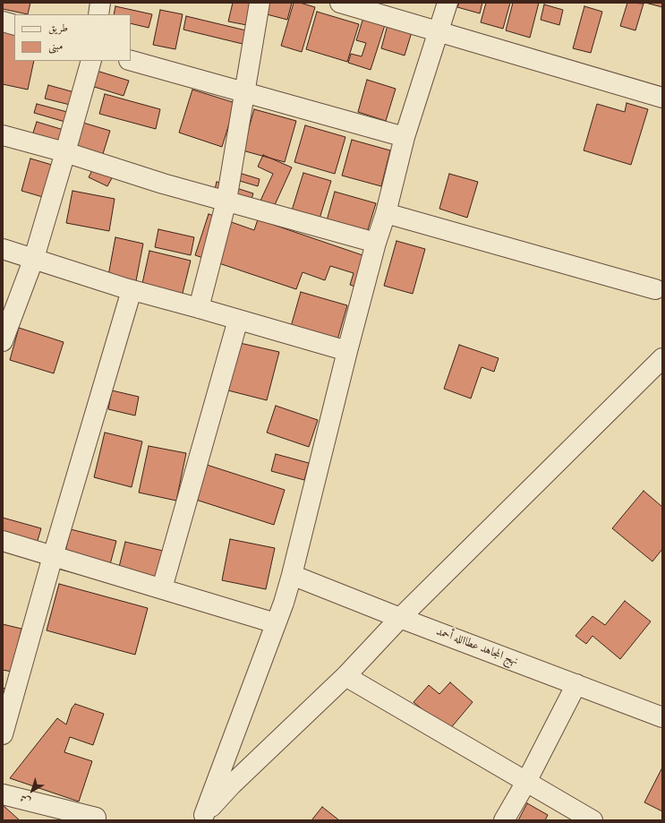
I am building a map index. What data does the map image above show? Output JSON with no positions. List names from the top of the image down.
{
  "streets": {
    "street": ["نهج المجاهد عطاالله أحمد"]
  },
  "legend": ["طريق", "مبنى"],
  "north": "bottom left"
}
